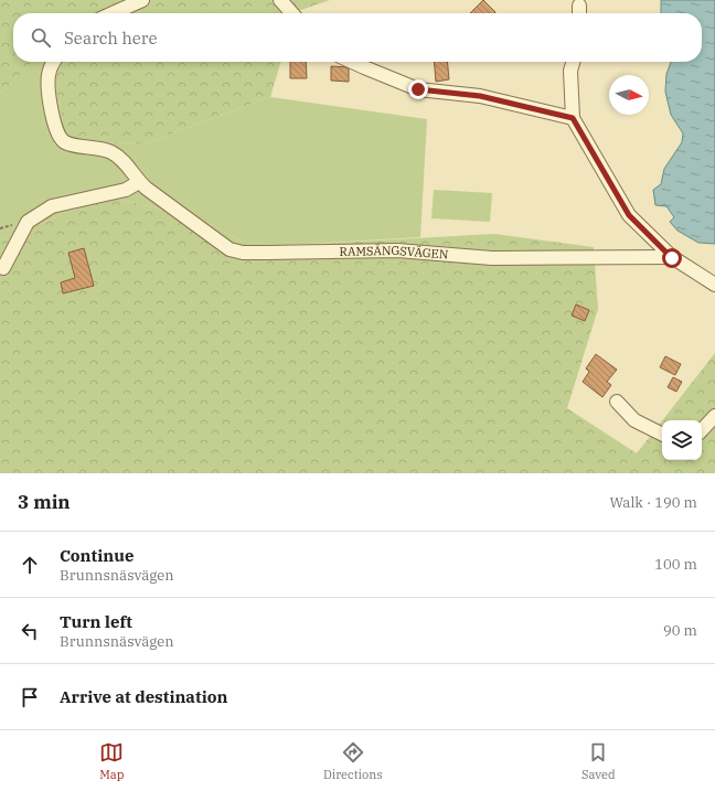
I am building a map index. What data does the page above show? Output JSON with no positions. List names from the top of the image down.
{
  "streets": {
    "street": ["RAMSÄNGSVÄGEN"]
  },
  "north": "right",
  "page": {
    "search": "Search here",
    "heading": ["3 min", "Walk · 190 m"],
    "list": [
      ["Continue", "Brunnsnäsvägen", "100 m"],
      ["Turn left", "Brunnsnäsvägen", "90 m"],
      "Arrive at destination"
    ],
    "nav": ["Map", "Directions", "Saved"]
  }
}
